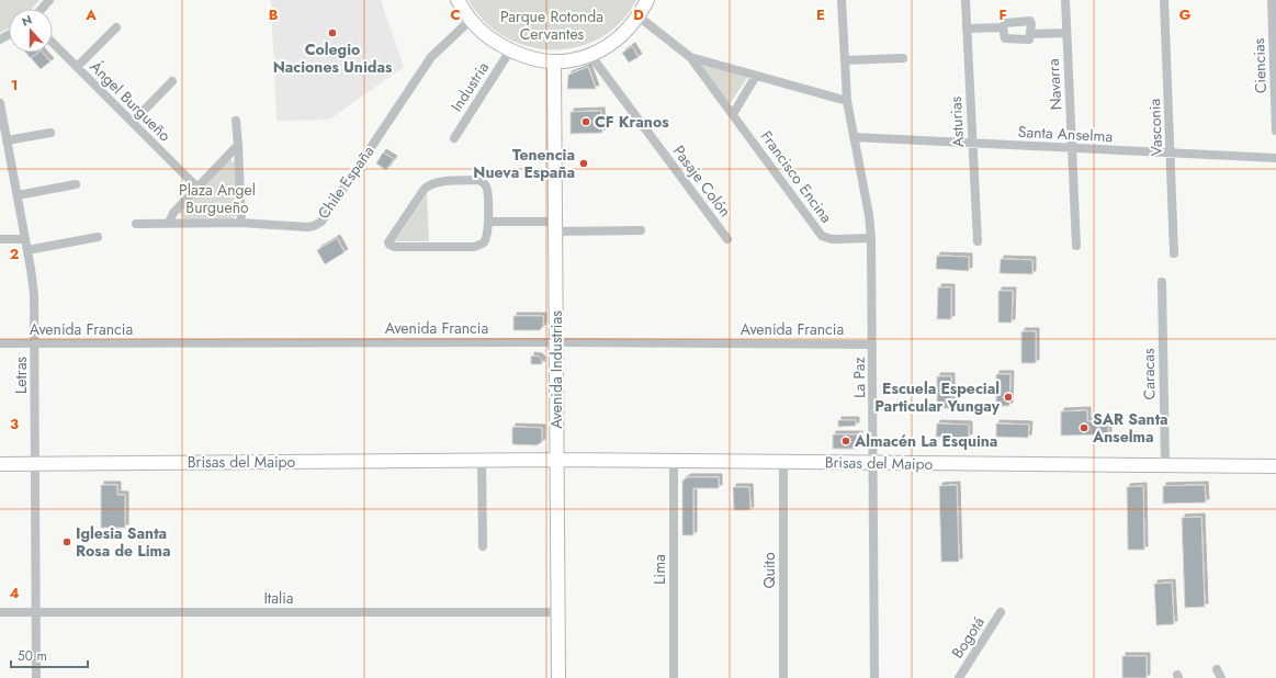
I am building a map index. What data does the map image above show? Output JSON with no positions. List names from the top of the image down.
{
  "streets": {
    "street": [
      "Ciencias",
      "Navarra",
      "Industria",
      "Ángel Burgueño",
      "Asturias",
      "Vasconia",
      "Santa Anselma",
      "Francisco Encina",
      "Pasaje Colón",
      "Chile España",
      "Avenida Francia",
      "Avenida Industrias",
      "Caracas",
      "Letras",
      "La Paz",
      "Brisas del Maipo",
      "Lima",
      "Quito",
      "Italia",
      "Bogotá"
    ]
  },
  "crossings": [
    ["Navarra", "Santa Anselma"],
    ["Asturias", "Santa Anselma"],
    ["Vasconia", "Santa Anselma"],
    ["Santa Anselma", "La Paz"],
    ["Francisco Encina", "La Paz"],
    ["Avenida Francia", "Avenida Industrias"],
    ["Avenida Francia", "Letras"],
    ["Avenida Francia", "La Paz"],
    ["Avenida Industrias", "Brisas del Maipo"],
    ["Avenida Industrias", "Italia"],
    ["Caracas", "Brisas del Maipo"],
    ["Letras", "Brisas del Maipo"],
    ["Letras", "Italia"],
    ["La Paz", "Brisas del Maipo"],
    ["Brisas del Maipo", "Lima"],
    ["Brisas del Maipo", "Quito"]
  ],
  "parks": ["Parque Rotonda Cervantes", "Plaza Angel Burgueño"],
  "places": [
    "Colegio Naciones Unidas",
    "CF Kranos",
    "Tenencia Nueva España",
    "Escuela Especial Particular Yungay",
    "SAR Santa Anselma",
    "Almacén La Esquina",
    "Iglesia Santa Rosa de Lima"
  ],
  "scale_bar": "50 m",
  "north": "top",
  "grid": {
    "columns": [
      "A",
      "B",
      "C",
      "D",
      "E",
      "F",
      "G"
    ],
    "rows": [
      "1",
      "2",
      "3",
      "4"
    ]
  }
}
